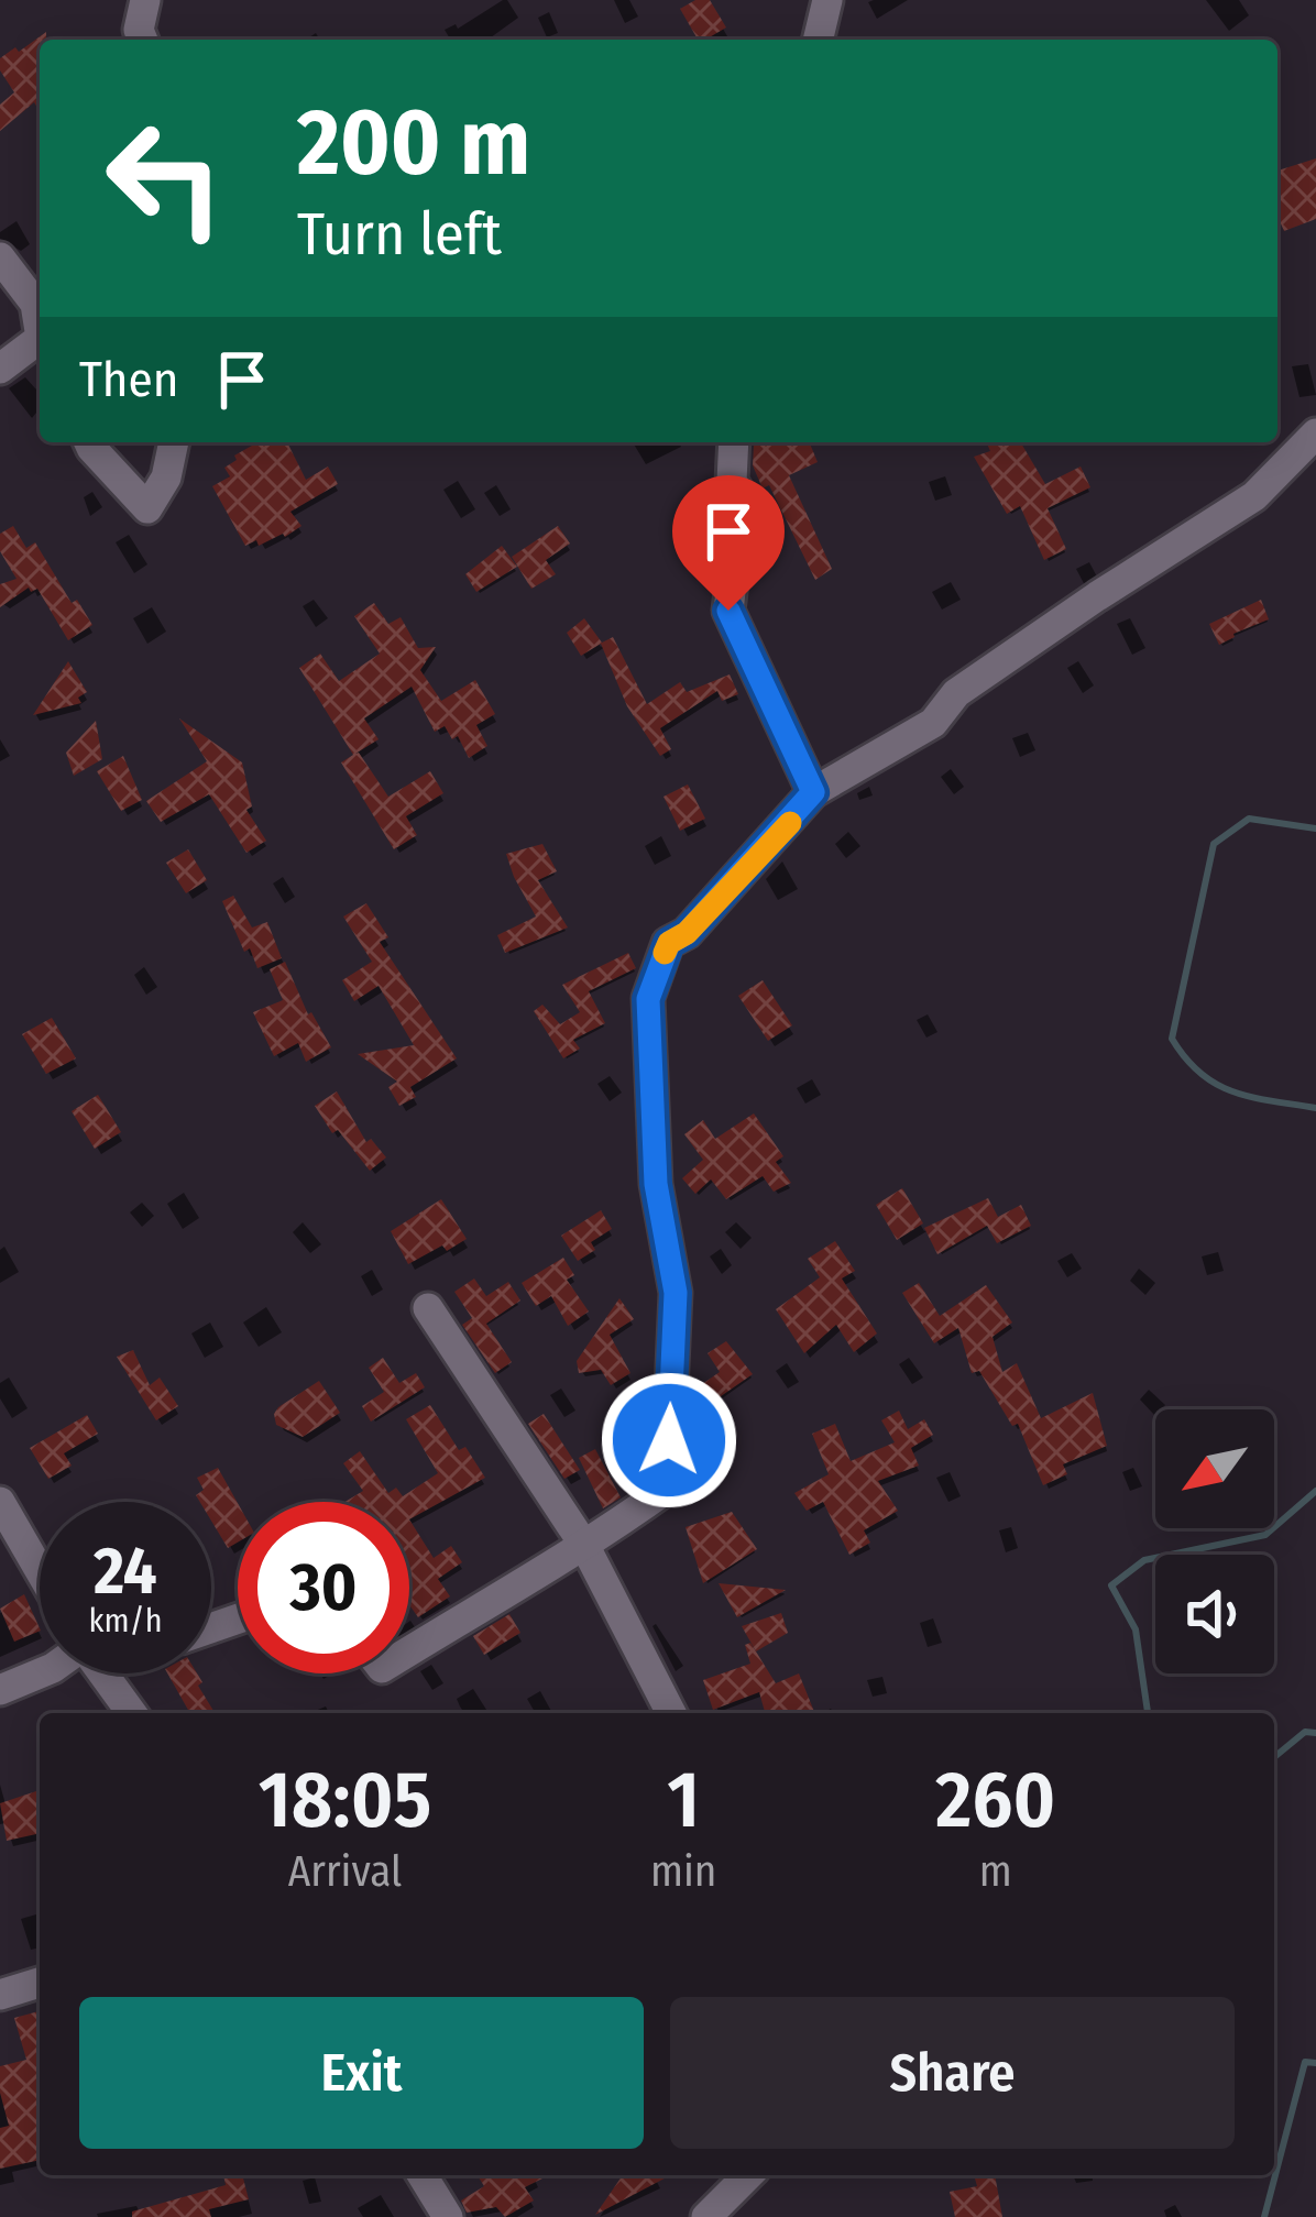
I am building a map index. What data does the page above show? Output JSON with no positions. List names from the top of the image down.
{
  "north": "bottom left",
  "page": {
    "turn": ["200 m", "Turn left"],
    "then": "Then",
    "speed": "24 km/h",
    "limit": "30",
    "eta": [
      "18:05",
      "Arrival",
      "1",
      "min",
      "260",
      "m"
    ],
    "buttons": ["Exit", "Share"]
  }
}
